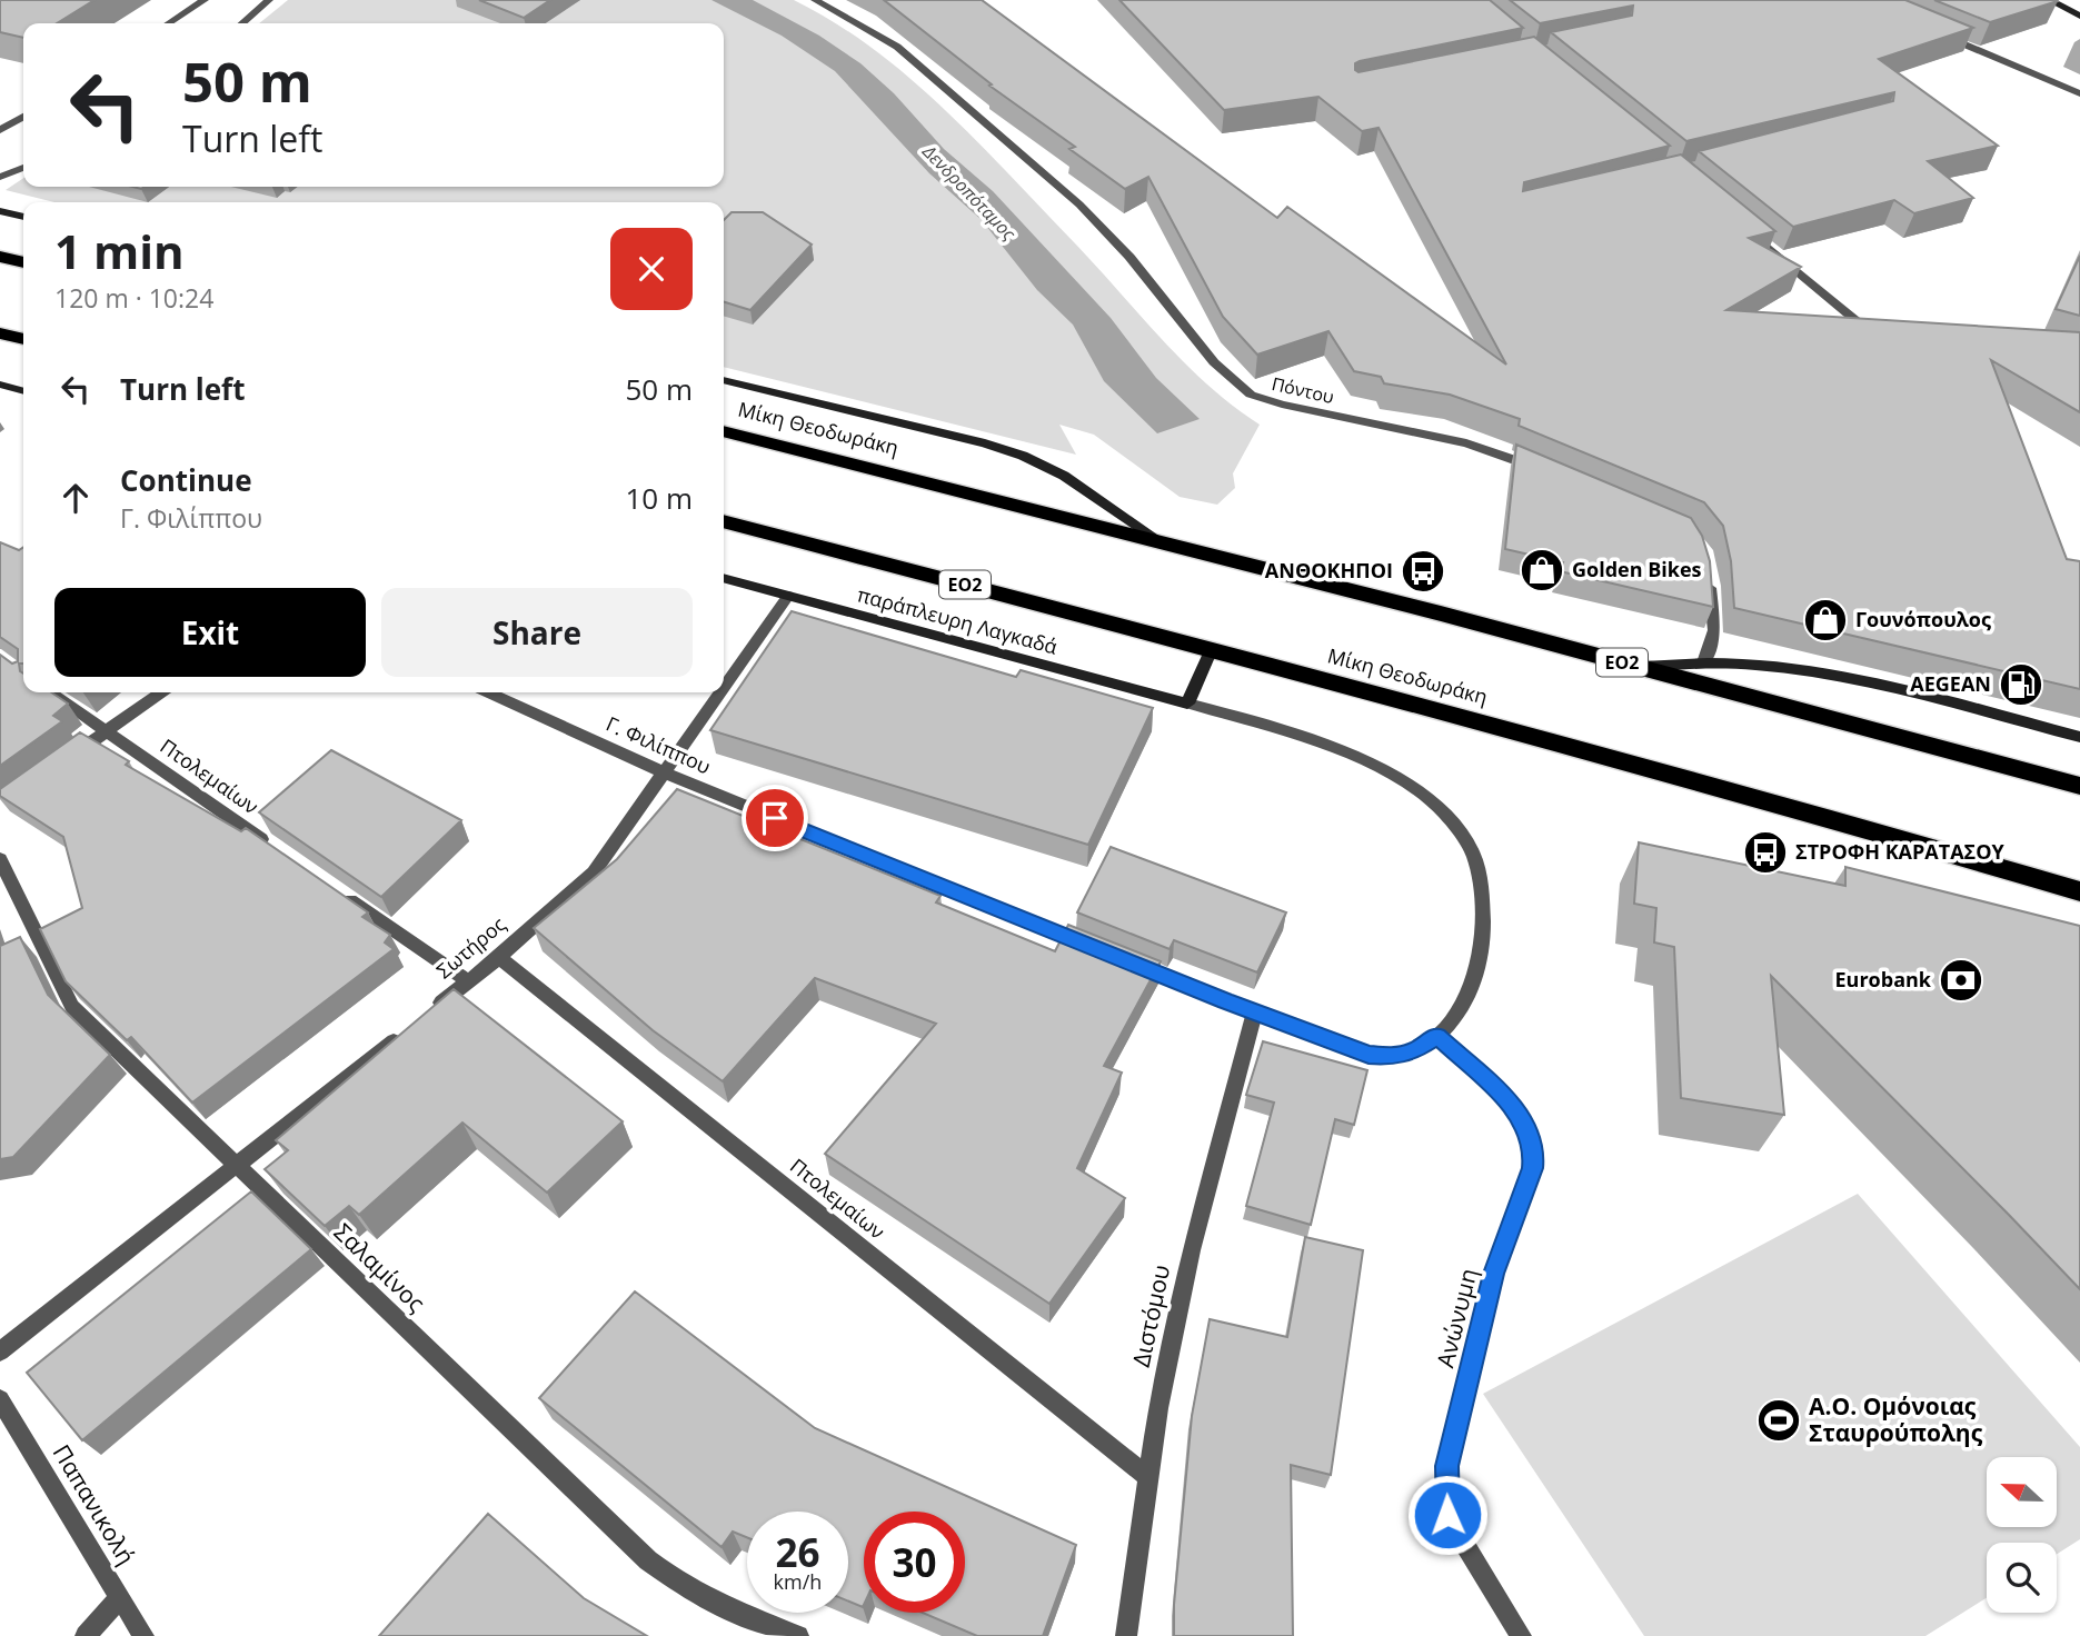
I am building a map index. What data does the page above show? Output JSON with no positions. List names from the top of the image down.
{
  "streets": {
    "highway": ["Μίκη Θεοδωράκη", "ΕΟ2"],
    "street": [
      "Πόντου",
      "παράπλευρη Λαγκαδά",
      "Γ. Φιλίππου",
      "Πτολεμαίων",
      "Σωτήρος",
      "Σαλαμίνος",
      "Διστόμου",
      "Ανώνυμη",
      "Παπανικολή"
    ]
  },
  "crossings": [
    ["παράπλευρη Λαγκαδά", "Σωτήρος"],
    ["Γ. Φιλίππου", "Σωτήρος"],
    ["Πτολεμαίων", "Σωτήρος"],
    ["Πτολεμαίων", "Διστόμου"]
  ],
  "water": ["Δενδροπόταμος"],
  "places": {
    "shop": ["Golden Bikes", "Γουνόπουλος"],
    "bus stop": ["ΑΝΘΟΚΗΠΟΙ", "ΣΤΡΟΦΗ ΚΑΡΑΤΑΣΟΥ"],
    "fuel station": ["AEGEAN"],
    "bank": ["Eurobank"],
    "sports": ["Α.Ο. Ομόνοιας Σταυρούπολης"]
  },
  "north": "left",
  "page": {
    "turn": ["50 m", "Turn left"],
    "heading": ["1 min", "120 m · 10:24"],
    "list": [
      {
        "name": "Turn left",
        "value": "50 m"
      },
      {
        "name": "Continue",
        "note": "Γ. Φιλίππου",
        "value": "10 m"
      }
    ],
    "buttons": ["Exit", "Share"],
    "speed": "26 km/h",
    "limit": "30"
  }
}
